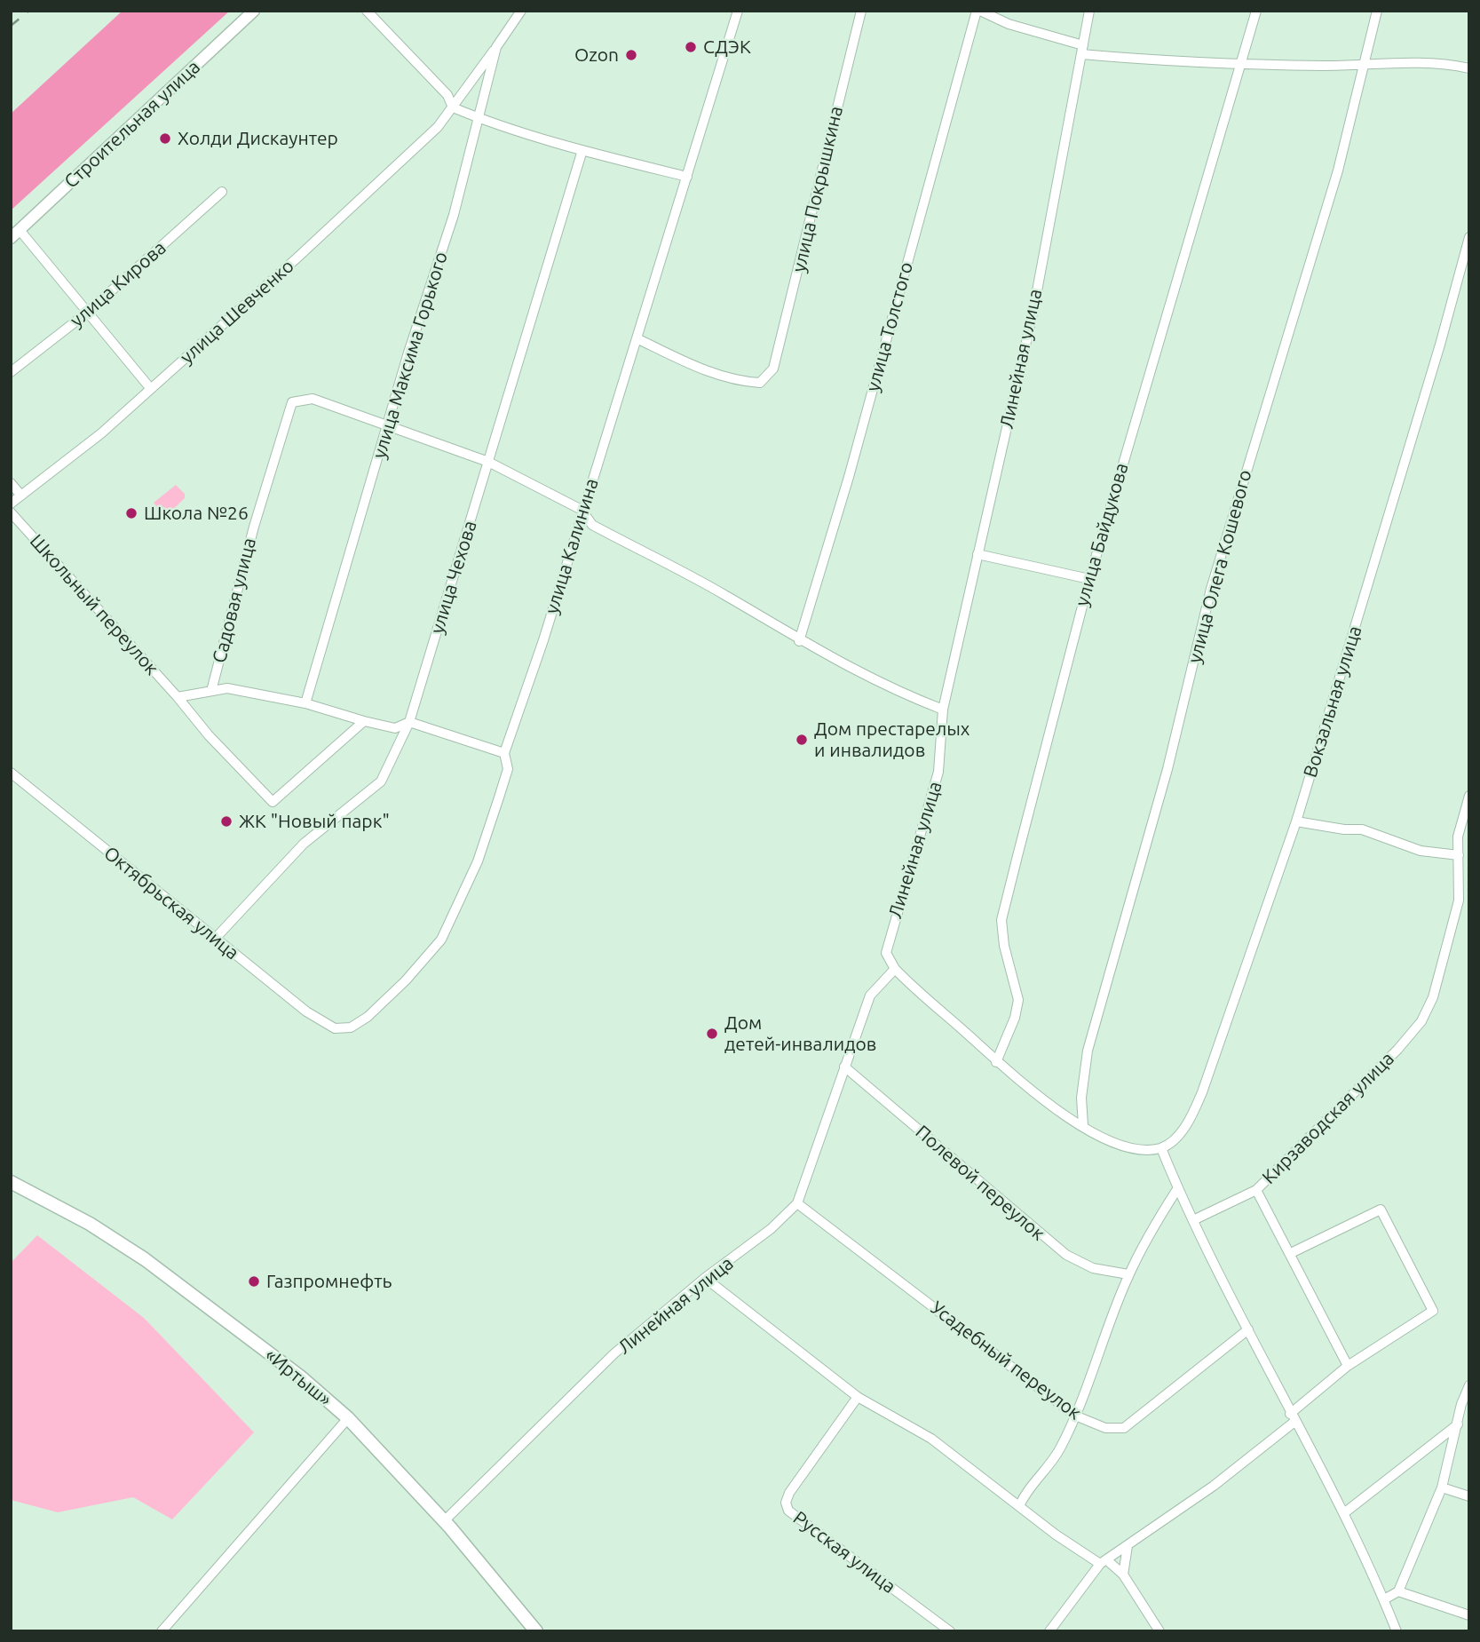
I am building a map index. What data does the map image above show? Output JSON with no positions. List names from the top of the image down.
{
  "streets": {
    "highway": ["«Иртыш»"],
    "main road": ["Строительная улица"],
    "street": [
      "улица Покрышкина",
      "улица Кирова",
      "улица Шевченко",
      "улица Толстого",
      "улица Максима Горького",
      "Линейная улица",
      "улица Байдукова",
      "улица Калинина",
      "улица Олега Кошевого",
      "улица Чехова",
      "Садовая улица",
      "Школьный переулок",
      "Вокзальная улица",
      "Октябрьская улица",
      "Кирзаводская улица",
      "Полевой переулок",
      "Усадебный переулок",
      "Русская улица"
    ]
  },
  "crossings": [
    ["улица Покрышкина", "улица Калинина"],
    ["улица Шевченко", "улица Максима Горького"],
    ["улица Максима Горького", "Садовая улица"],
    ["Линейная улица", "Полевой переулок"],
    ["Линейная улица", "Усадебный переулок"],
    ["Линейная улица", "«Иртыш»"],
    ["улица Калинина", "Октябрьская улица"],
    ["улица Чехова", "Октябрьская улица"]
  ],
  "places": [
    "СДЭК",
    "Ozon",
    "Холди Дискаунтер",
    "Школа №26",
    "Дом престарелых и инвалидов",
    "ЖК \"Новый парк\"",
    "Дом детей-инвалидов",
    "Газпромнефть"
  ]
}
